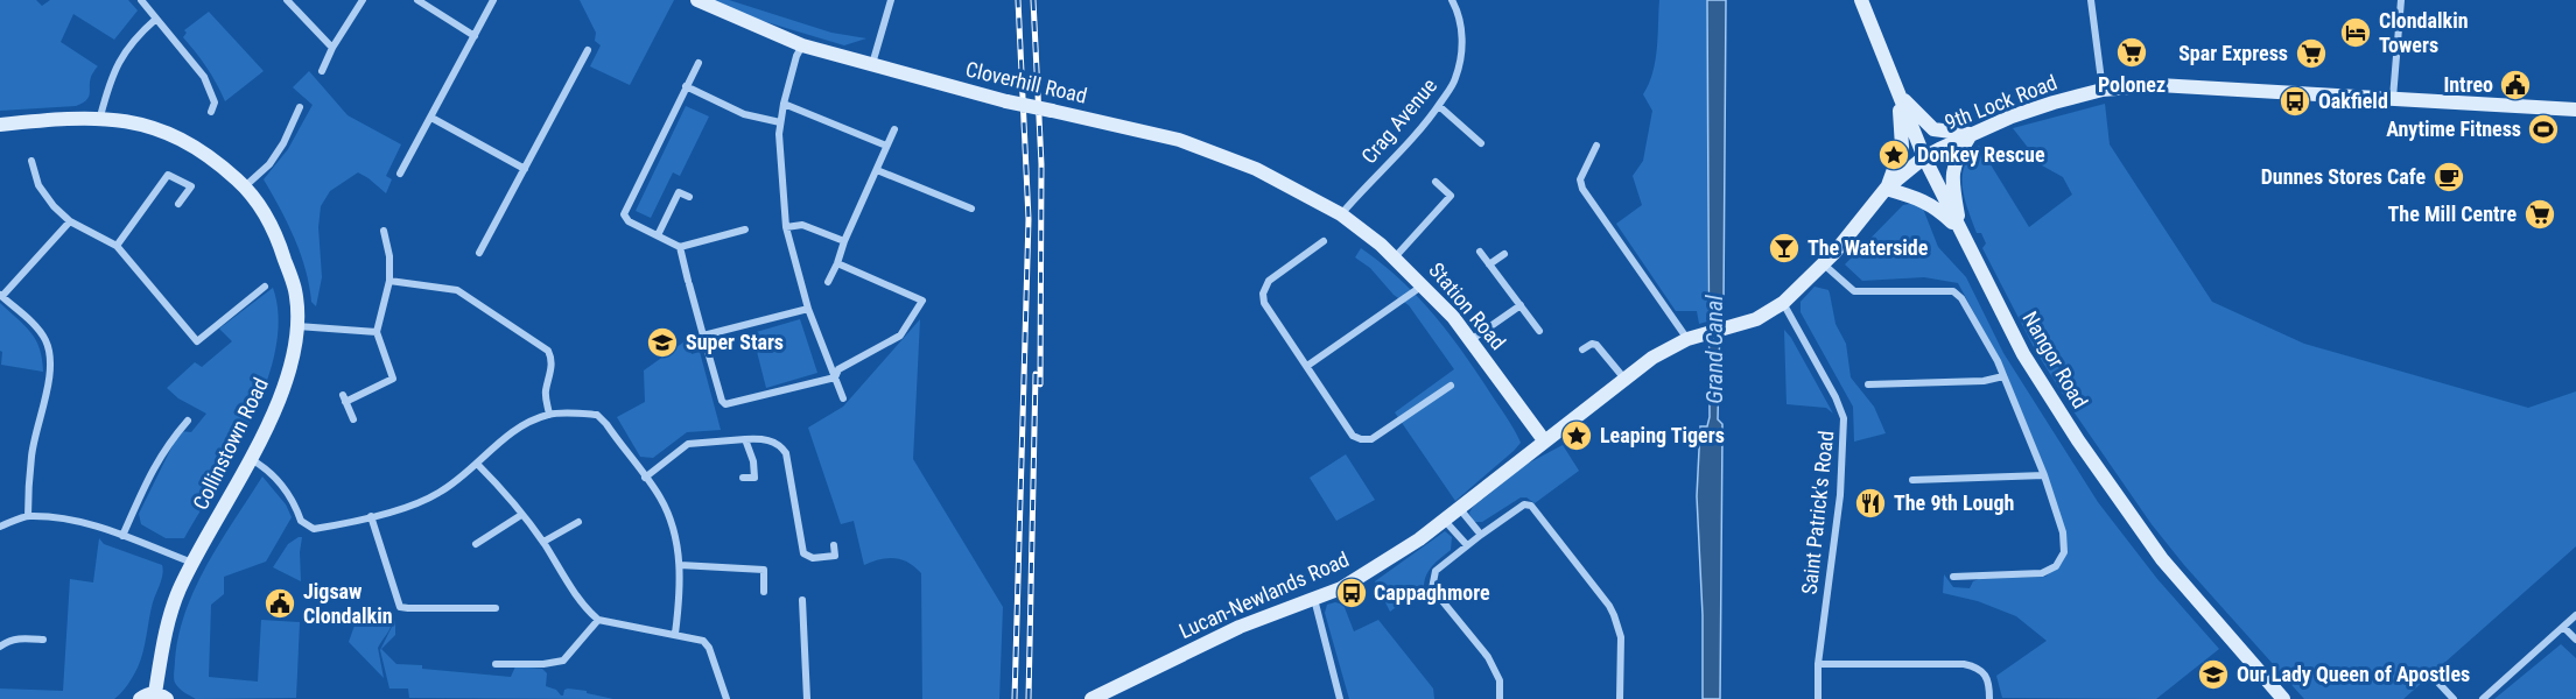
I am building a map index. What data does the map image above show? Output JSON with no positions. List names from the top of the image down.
{
  "streets": {
    "street": [
      "Cloverhill Road",
      "9th Lock Road",
      "Crag Avenue",
      "Station Road",
      "Nangor Road",
      "Collinstown Road",
      "Saint Patrick's Road",
      "Lucan-Newlands Road"
    ]
  },
  "crossings": [
    ["Cloverhill Road", "Crag Avenue"],
    ["Cloverhill Road", "Station Road"],
    ["9th Lock Road", "Station Road"],
    ["9th Lock Road", "Nangor Road"],
    ["9th Lock Road", "Saint Patrick's Road"],
    ["9th Lock Road", "Lucan-Newlands Road"],
    ["Crag Avenue", "Station Road"],
    ["Station Road", "Lucan-Newlands Road"]
  ],
  "water": ["Grand Canal"],
  "places": {
    "hotel": ["Clondalkin Towers"],
    "supermarket": ["Polonez", "Spar Express", "The Mill Centre"],
    "public building": ["Intreo", "Jigsaw Clondalkin"],
    "bus stop": ["Oakfield", "Cappaghmore"],
    "sports": ["Anytime Fitness"],
    "place": ["Donkey Rescue", "Leaping Tigers"],
    "cafe": ["Dunnes Stores Cafe"],
    "bar": ["The Waterside"],
    "school or university": ["Super Stars", "Our Lady Queen of Apostles"],
    "restaurant": ["The 9th Lough"]
  }
}
